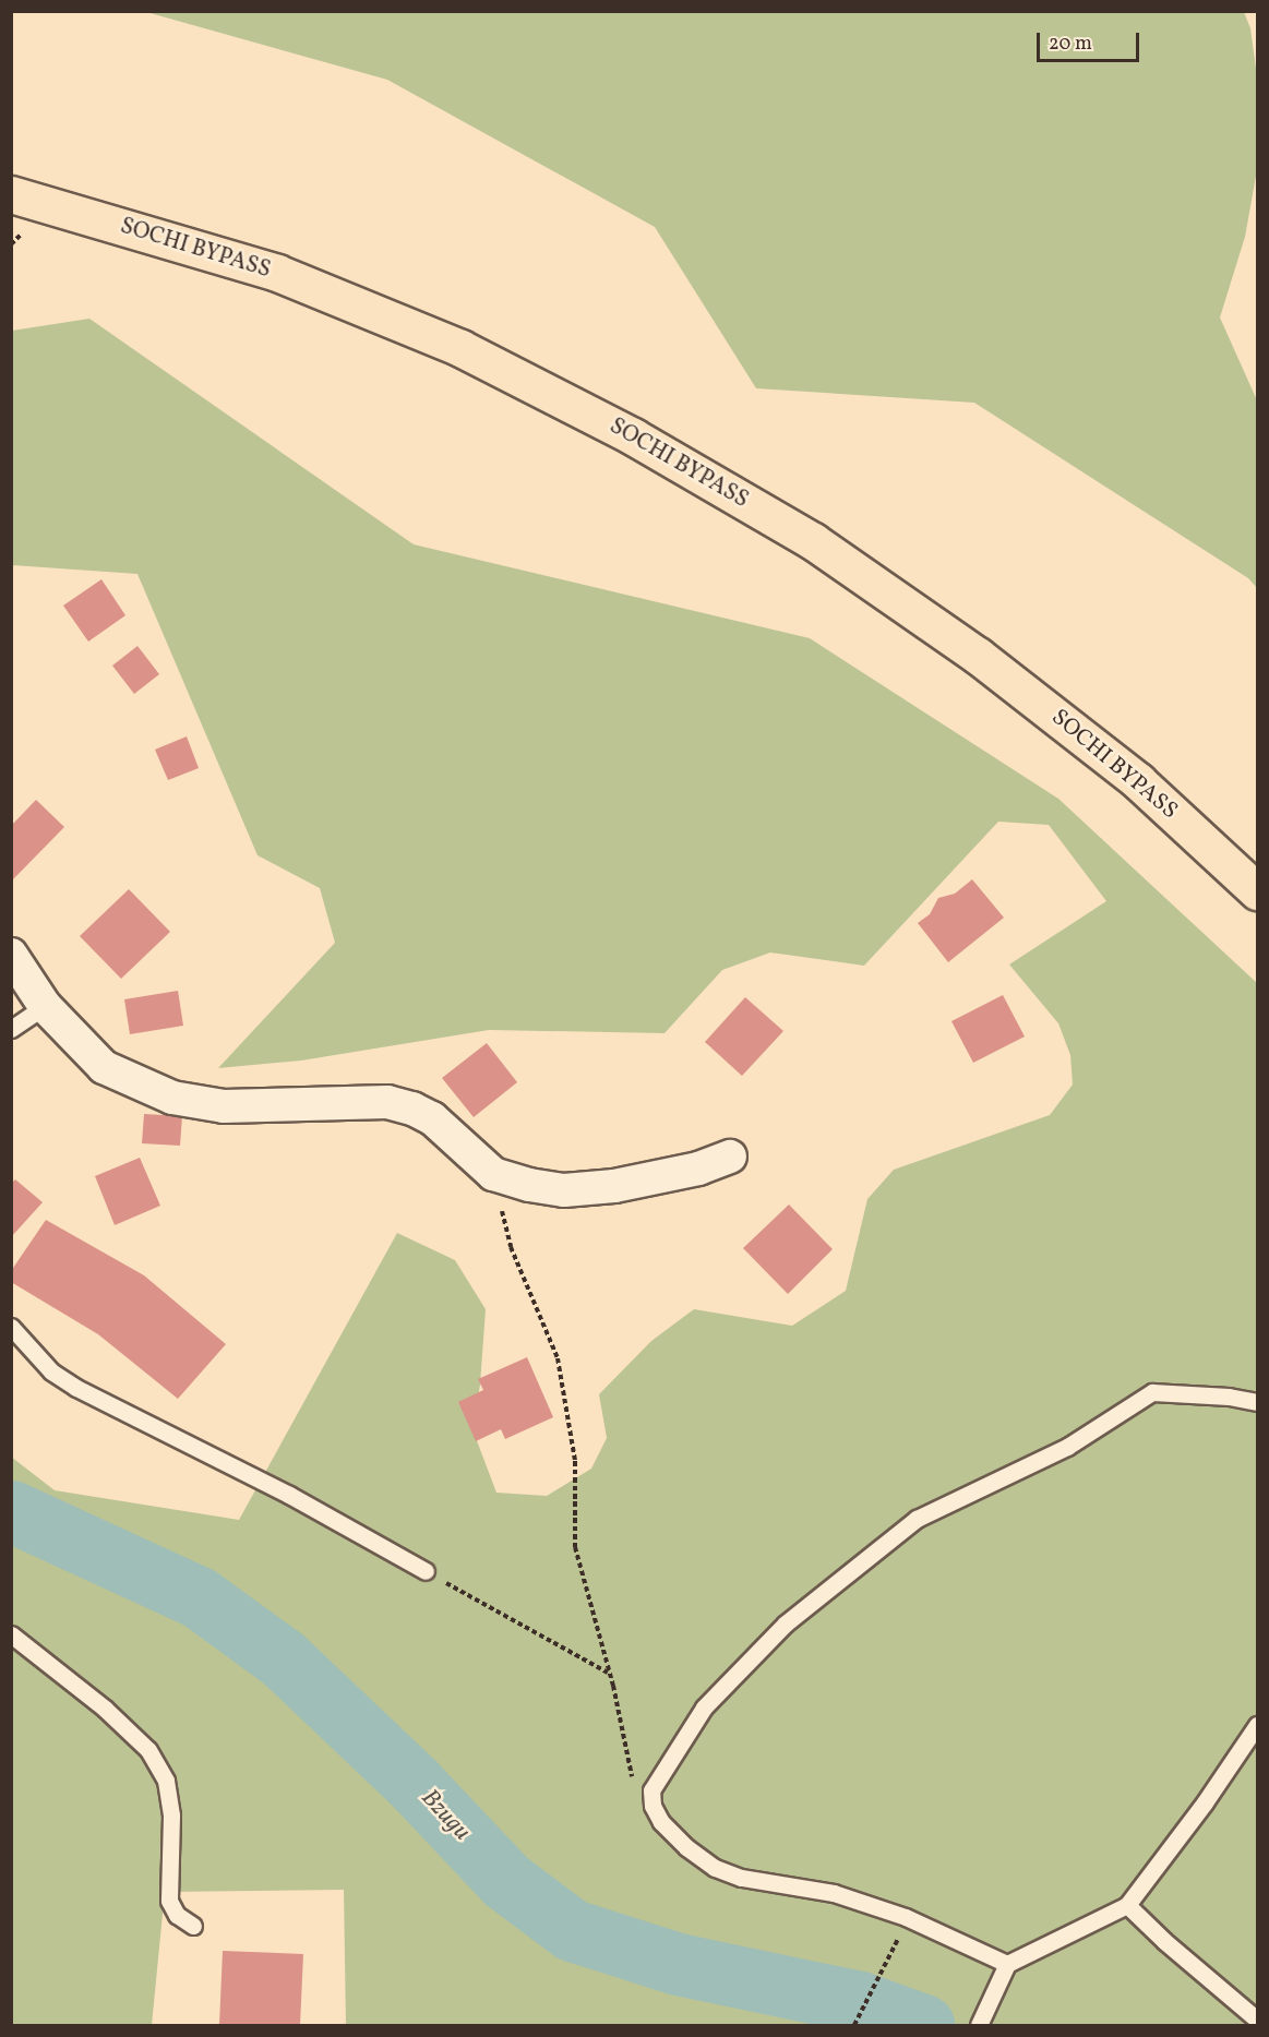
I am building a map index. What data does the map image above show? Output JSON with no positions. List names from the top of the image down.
{
  "streets": {
    "highway": ["SOCHI BYPASS"]
  },
  "water": ["Bzugu"],
  "scale_bar": "20 m"
}
